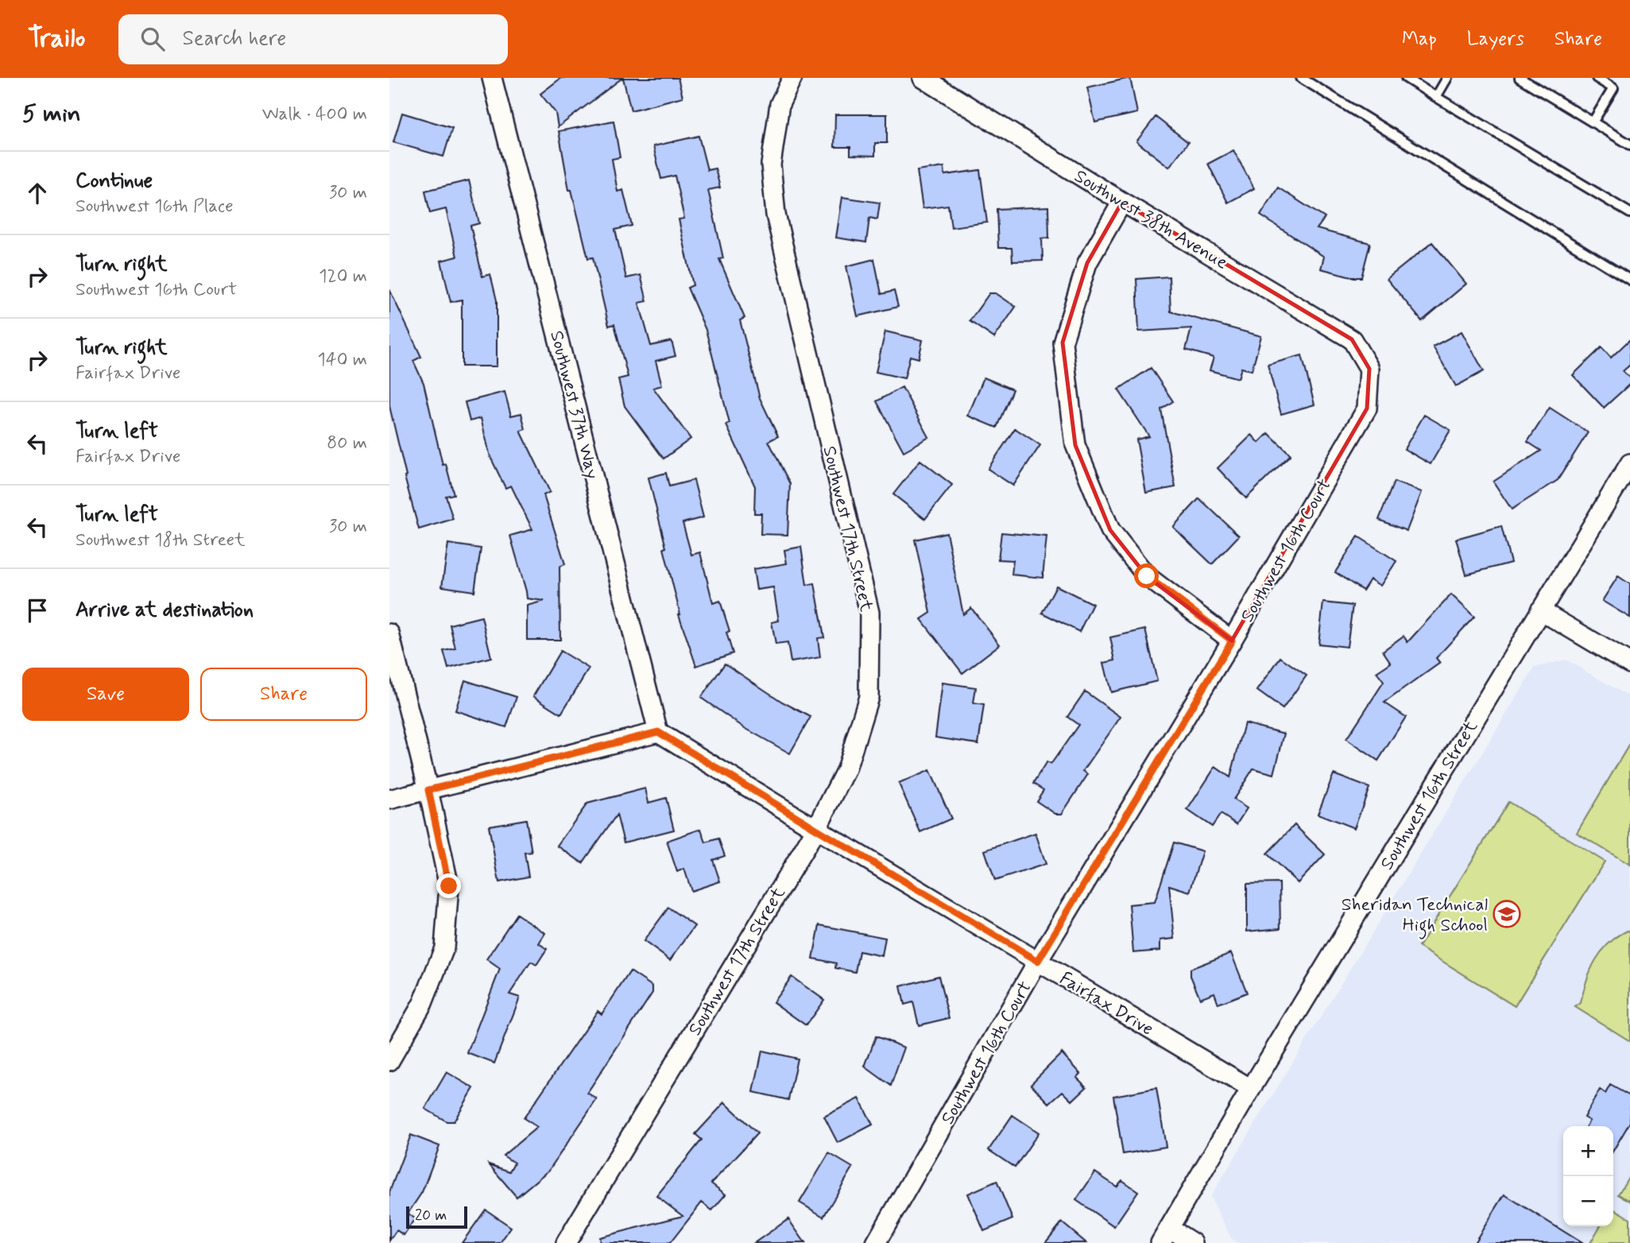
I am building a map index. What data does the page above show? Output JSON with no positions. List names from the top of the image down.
{
  "streets": {
    "street": [
      "Southwest 38th Avenue",
      "Southwest 37th Way",
      "Southwest 17th Street",
      "Southwest 16th Court",
      "Southwest 16th Street",
      "Fairfax Drive"
    ]
  },
  "crossings": [
    ["Southwest 38th Avenue", "Southwest 16th Court"],
    ["Southwest 37th Way", "Fairfax Drive"],
    ["Southwest 17th Street", "Fairfax Drive"],
    ["Southwest 16th Court", "Fairfax Drive"],
    ["Southwest 16th Street", "Fairfax Drive"]
  ],
  "places": {
    "school or university": ["Sheridan Technical High School"]
  },
  "scale_bar": "20 m",
  "page": {
    "header": "Trailo",
    "search": "Search here",
    "nav": ["Map", "Layers", "Share"],
    "heading": ["5 min", "Walk · 400 m"],
    "list": [
      ["Continue", "Southwest 16th Place", "30 m"],
      ["Turn right", "Southwest 16th Court", "120 m"],
      ["Turn right", "Fairfax Drive", "140 m"],
      ["Turn left", "Fairfax Drive", "80 m"],
      ["Turn left", "Southwest 18th Street", "30 m"],
      "Arrive at destination"
    ],
    "buttons": ["Save", "Share"],
    "map_buttons": ["+", "−"],
    "scale": "20 m"
  }
}
